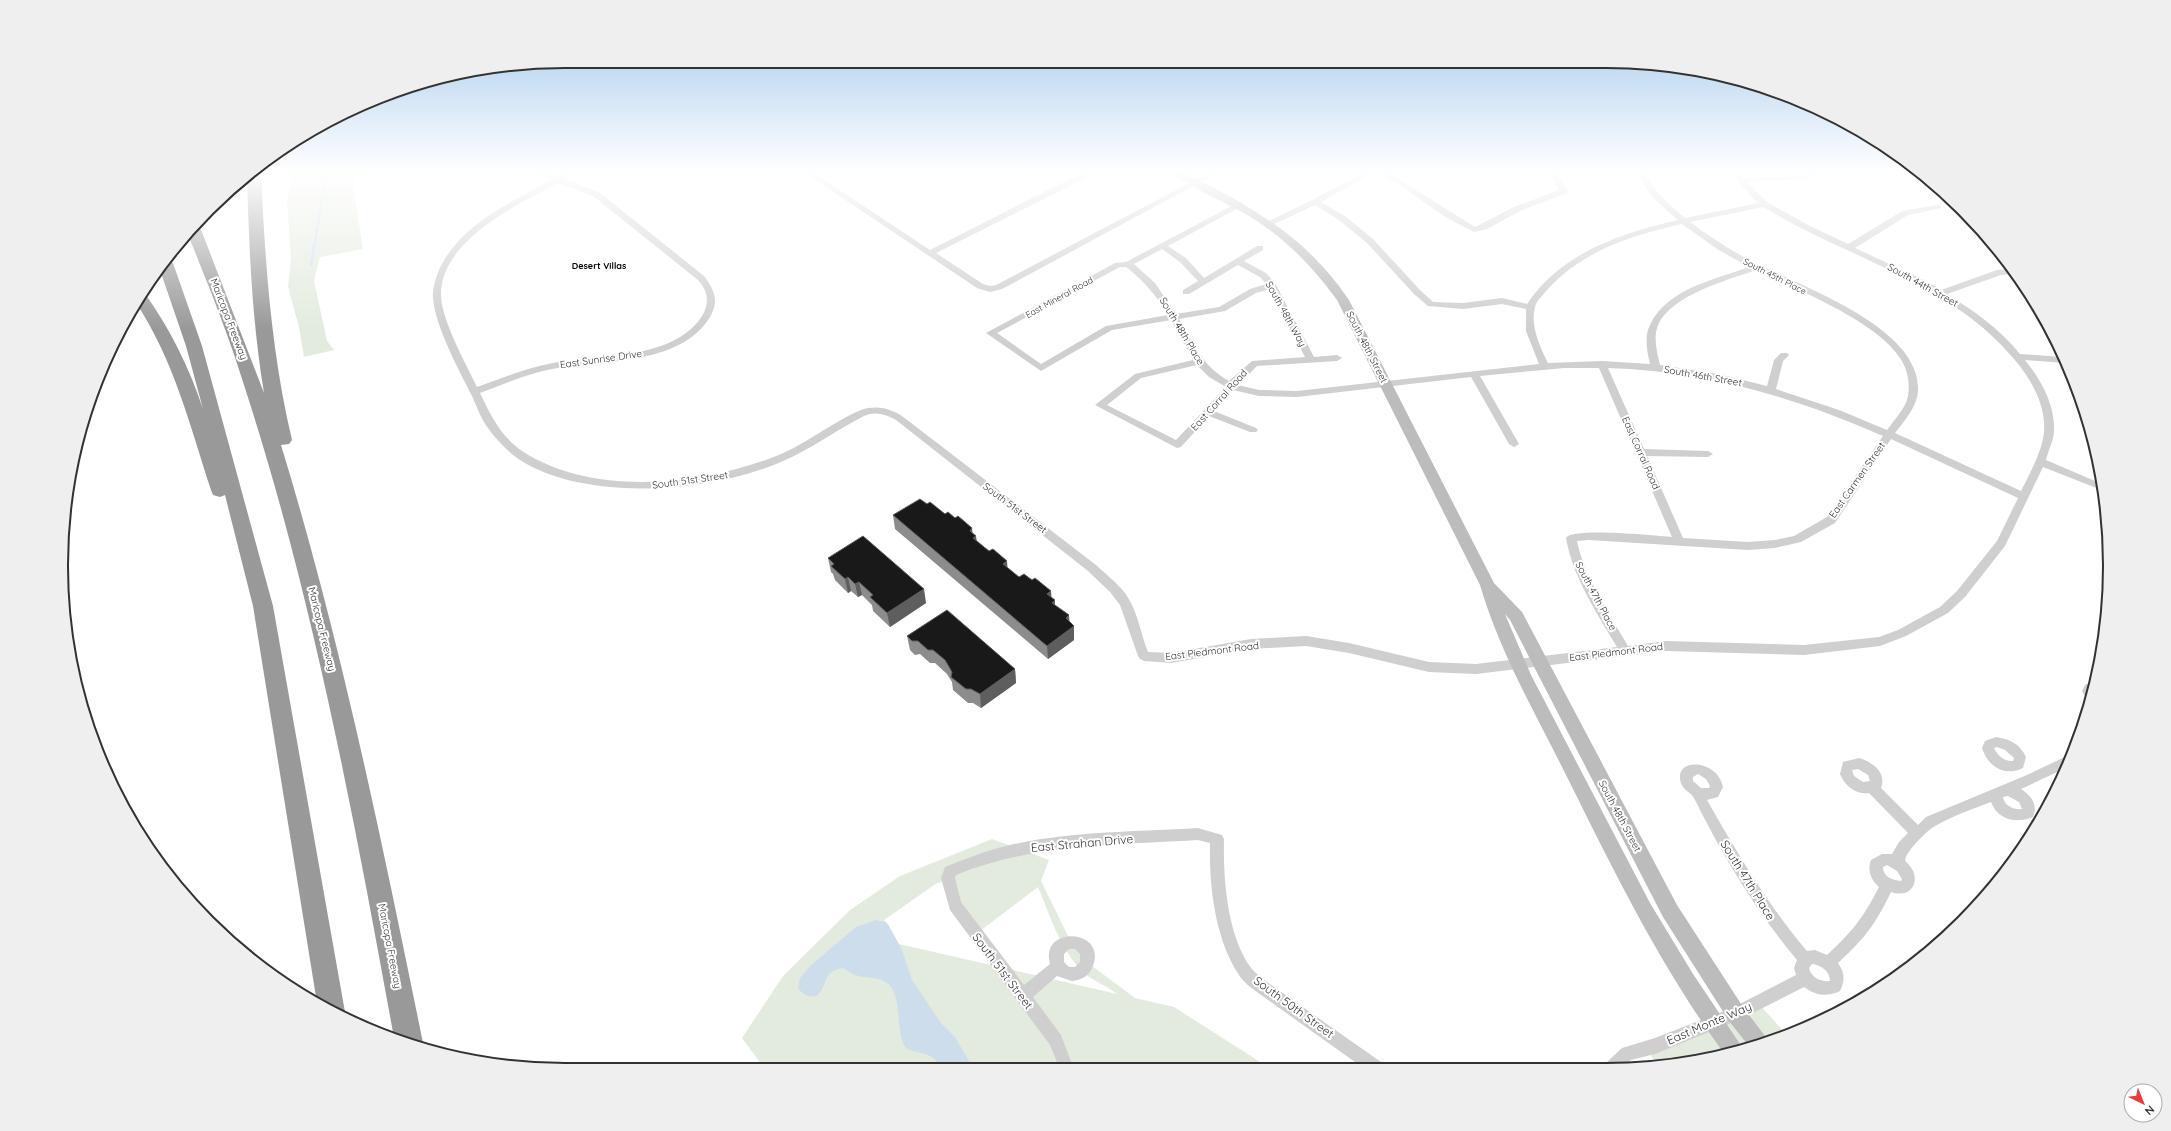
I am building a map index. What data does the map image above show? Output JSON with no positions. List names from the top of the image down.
{
  "streets": {
    "highway": ["Maricopa Freeway"],
    "main road": ["South 48th Street"],
    "street": [
      "South 45th Place",
      "South 44th Street",
      "East Mineral Road",
      "South 48th Way",
      "South 48th Place",
      "East Sunrise Drive",
      "South 46th Street",
      "East Corral Road",
      "South 51st Street",
      "East Carmen Street",
      "South 47th Place",
      "East Piedmont Road",
      "East Strahan Drive",
      "South 50th Street",
      "East Monte Way"
    ]
  },
  "crossings": [
    ["South 45th Place", "East Carmen Street"],
    ["South 44th Street", "South 46th Street"],
    ["South 44th Street", "East Piedmont Road"],
    ["East Mineral Road", "South 48th Place"],
    ["South 48th Way", "East Corral Road"],
    ["South 48th Place", "South 48th Street"],
    ["South 48th Place", "South 46th Street"],
    ["South 48th Place", "East Corral Road"],
    ["South 48th Street", "South 46th Street"],
    ["South 48th Street", "East Piedmont Road"],
    ["South 48th Street", "East Monte Way"],
    ["East Sunrise Drive", "South 51st Street"],
    ["South 46th Street", "East Corral Road"],
    ["South 46th Street", "East Carmen Street"],
    ["South 46th Street", "East Piedmont Road"],
    ["East Corral Road", "East Carmen Street"],
    ["South 51st Street", "East Piedmont Road"],
    ["South 51st Street", "East Strahan Drive"],
    ["East Carmen Street", "South 47th Place"],
    ["South 47th Place", "East Piedmont Road"],
    ["South 47th Place", "East Monte Way"],
    ["East Strahan Drive", "South 50th Street"]
  ],
  "districts": ["Desert Villas"],
  "north": "bottom right"
}
